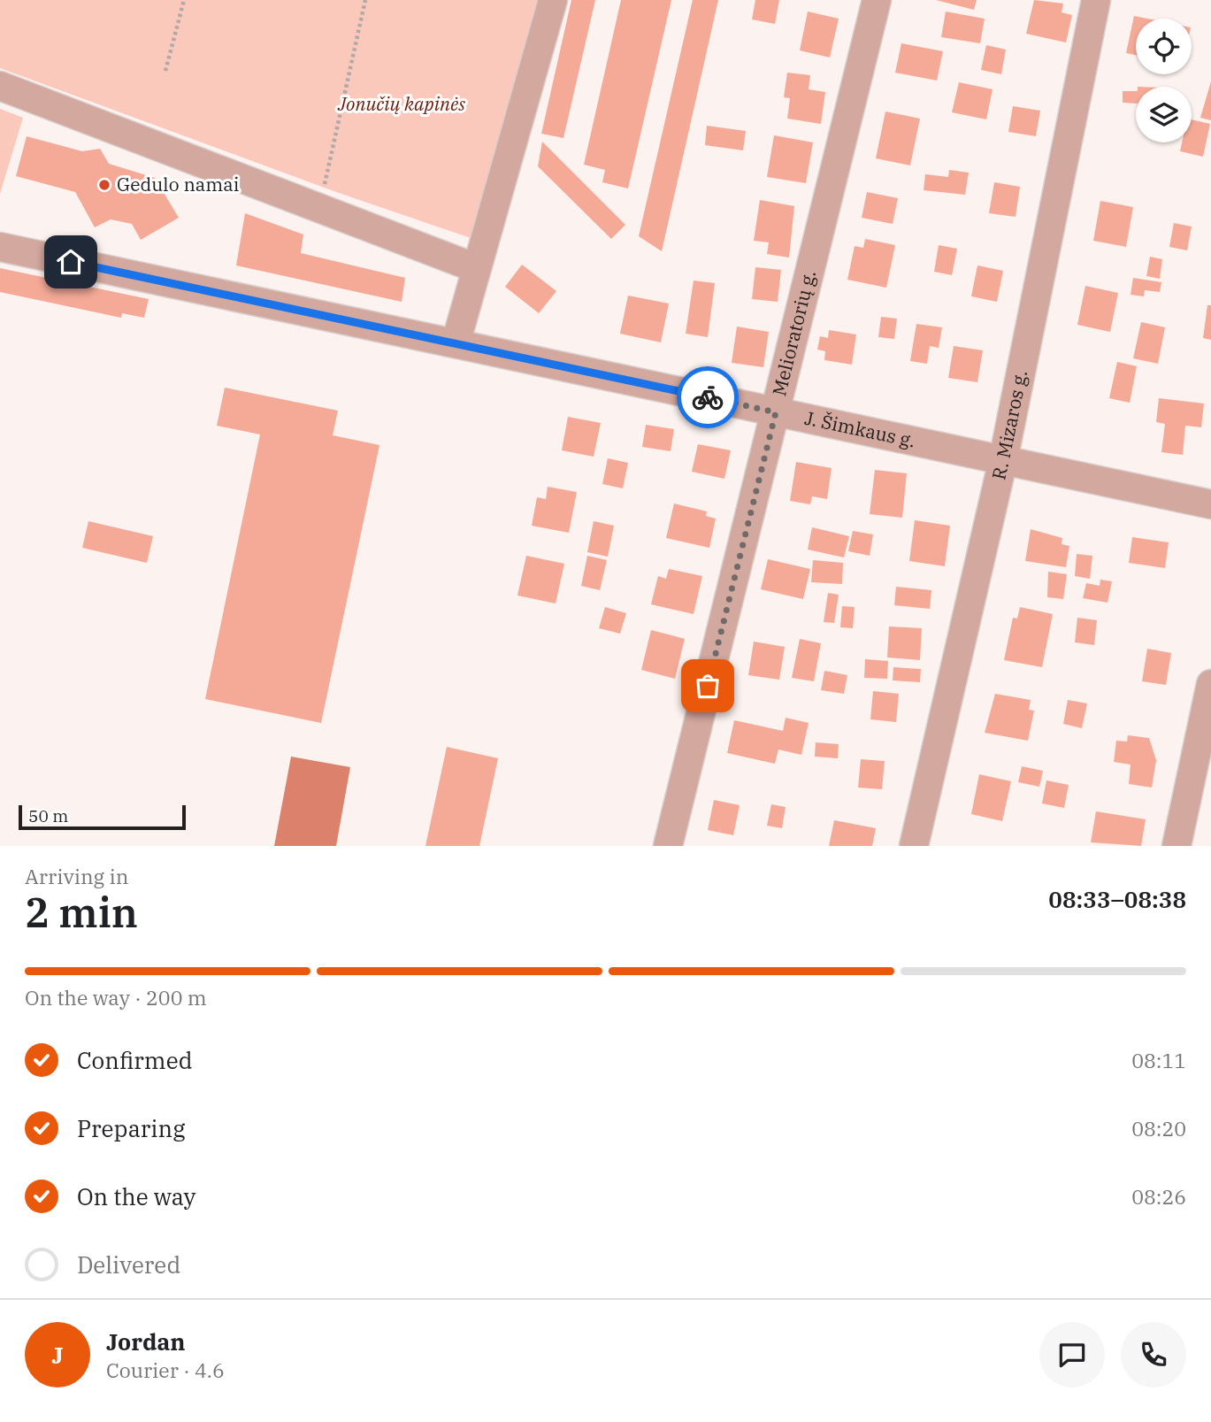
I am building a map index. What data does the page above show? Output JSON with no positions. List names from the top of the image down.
{
  "streets": {
    "street": ["Melioratorių g.", "R. Mizaros g.", "J. Šimkaus g."]
  },
  "crossings": [
    ["Melioratorių g.", "J. Šimkaus g."],
    ["R. Mizaros g.", "J. Šimkaus g."]
  ],
  "parks": ["Jonučių kapinės"],
  "places": ["Gedulo namai"],
  "scale_bar": "50 m",
  "page": {
    "scale": "50 m",
    "heading": ["2 min", "Arriving in", "08:33–08:38"],
    "panel": ["Jordan", "Courier · 4.6"],
    "bar": "On the way · 200 m",
    "list": [
      ["Confirmed", "08:11"],
      ["Preparing", "08:20"],
      ["On the way", "08:26"],
      "Delivered"
    ],
    "round": "J"
  }
}
